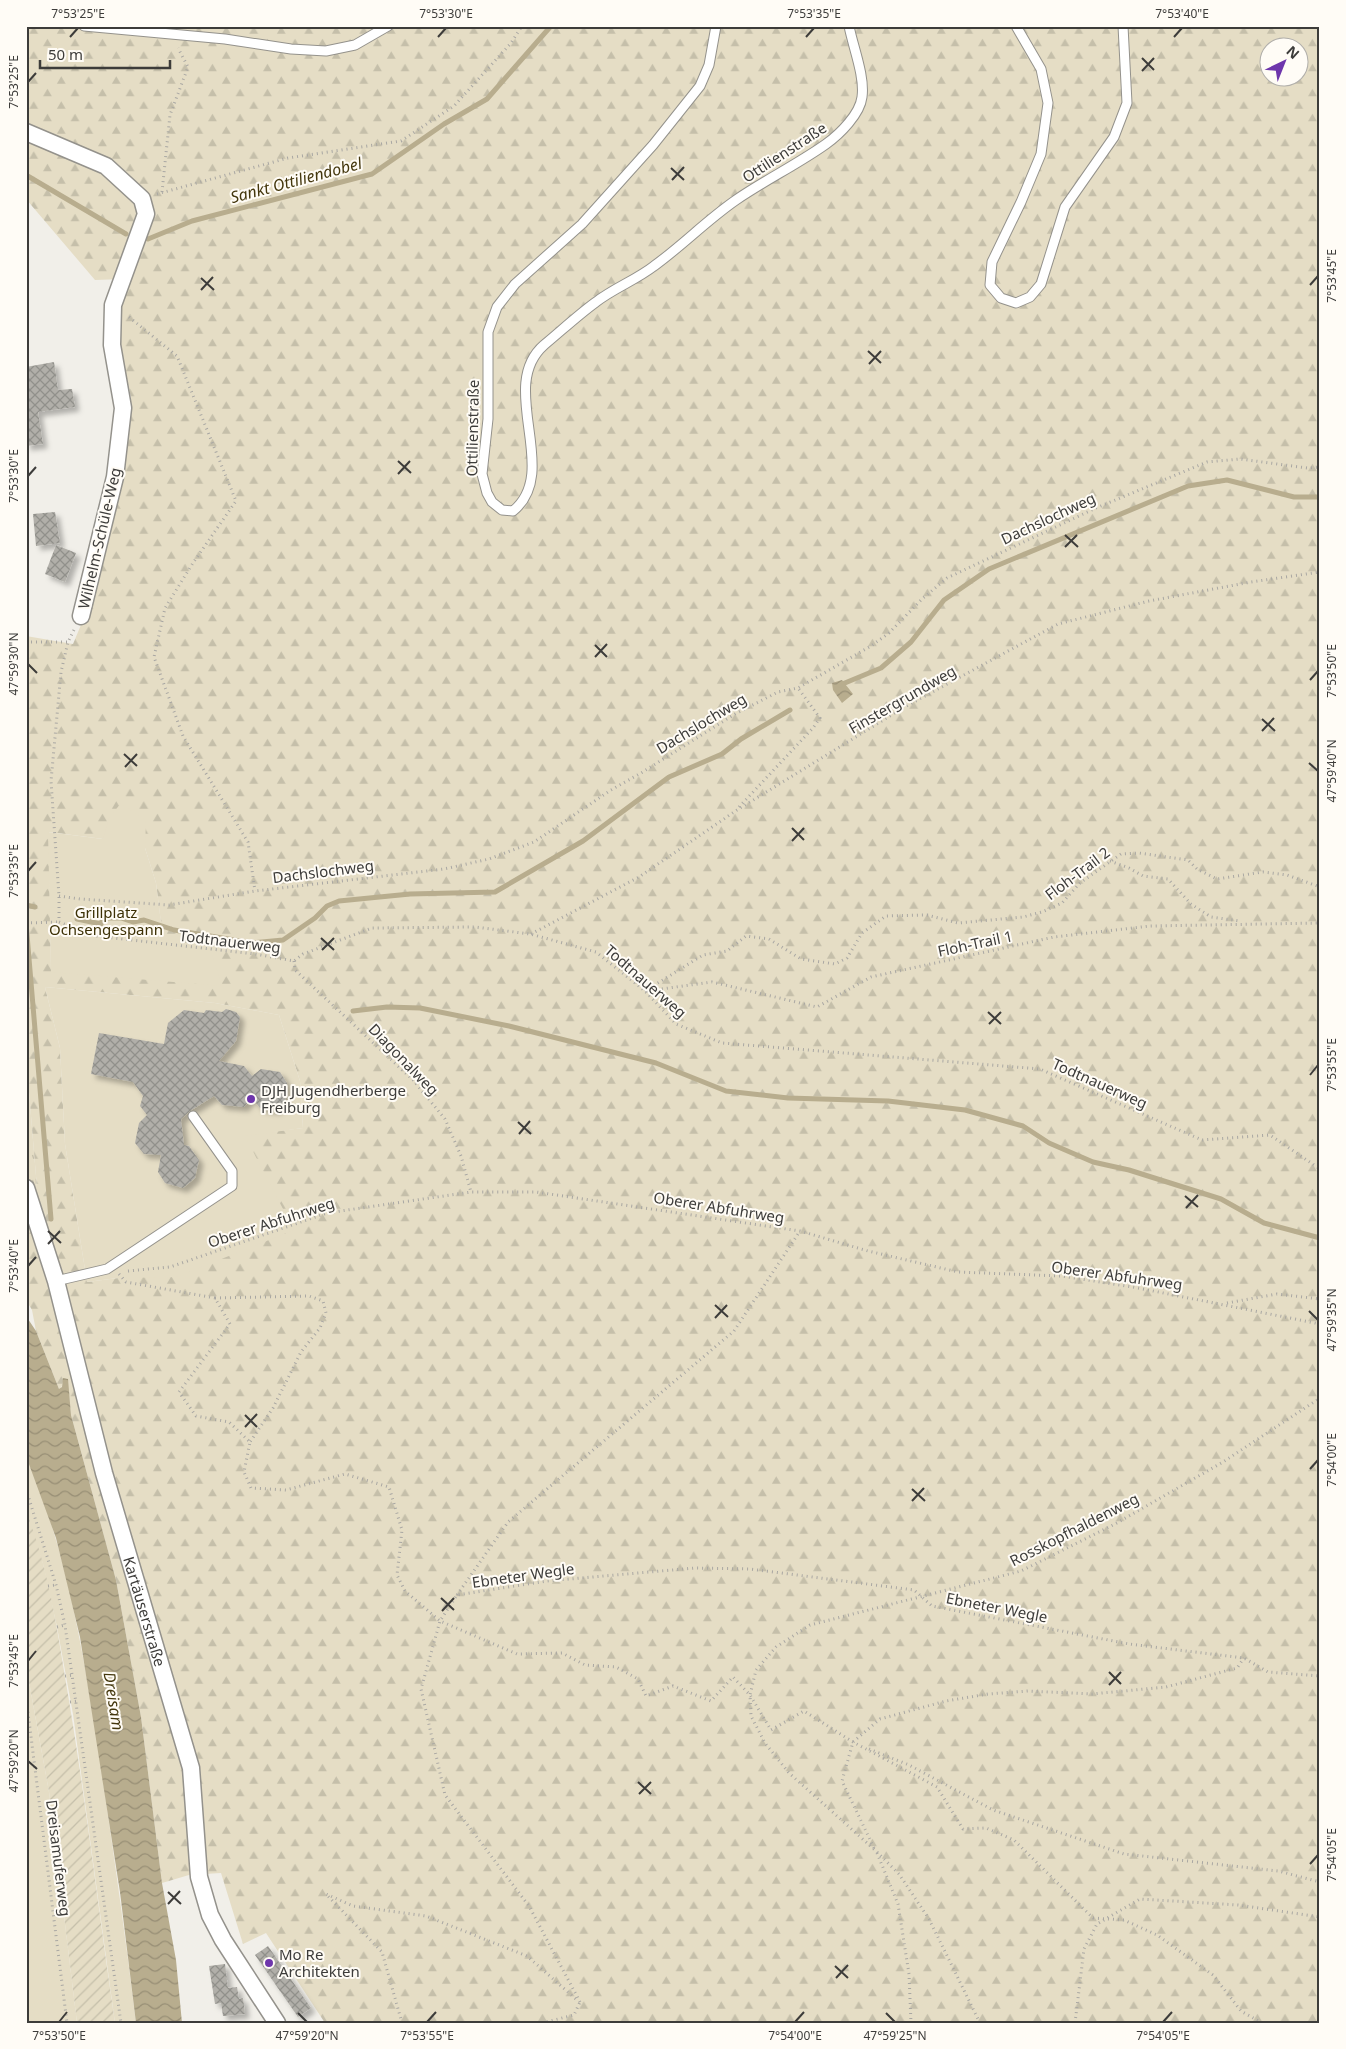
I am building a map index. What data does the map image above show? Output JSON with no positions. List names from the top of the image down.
{
  "streets": {
    "street": ["Wilhelm-Schüle-Weg", "Kartäuserstraße"],
    "lane": ["Ottilienstraße"],
    "path": [
      "Dachslochweg",
      "Finstergrundweg",
      "Floh-Trail 2",
      "Todtnauerweg",
      "Floh-Trail 1",
      "Diagonalweg",
      "Oberer Abfuhrweg",
      "Rosskopfhaldenweg",
      "Ebneter Wegle",
      "Dreisamuferweg"
    ]
  },
  "crossings": [
    ["Dachslochweg", "Wilhelm-Schüle-Weg"],
    ["Finstergrundweg", "Todtnauerweg"],
    ["Floh-Trail 2", "Todtnauerweg"],
    ["Floh-Trail 2", "Floh-Trail 1"],
    ["Todtnauerweg", "Floh-Trail 1"],
    ["Todtnauerweg", "Diagonalweg"],
    ["Diagonalweg", "Oberer Abfuhrweg"],
    ["Rosskopfhaldenweg", "Ebneter Wegle"]
  ],
  "water": ["Sankt Ottiliendobel", "Dreisam"],
  "parks": ["Grillplatz Ochsengespann"],
  "places": ["DJH Jugendherberge Freiburg", "Mo Re Architekten"],
  "scale_bar": "50 m",
  "north": "top right",
  "coordinates": [
    "7°53'25\"E",
    "7°53'30\"E",
    "7°53'35\"E",
    "7°53'40\"E",
    "7°53'45\"E",
    "47°59'30\"N",
    "7°53'50\"E",
    "47°59'40\"N",
    "7°53'55\"E",
    "47°59'35\"N",
    "7°54'00\"E",
    "47°59'20\"N",
    "7°54'05\"E",
    "47°59'25\"N"
  ]
}
